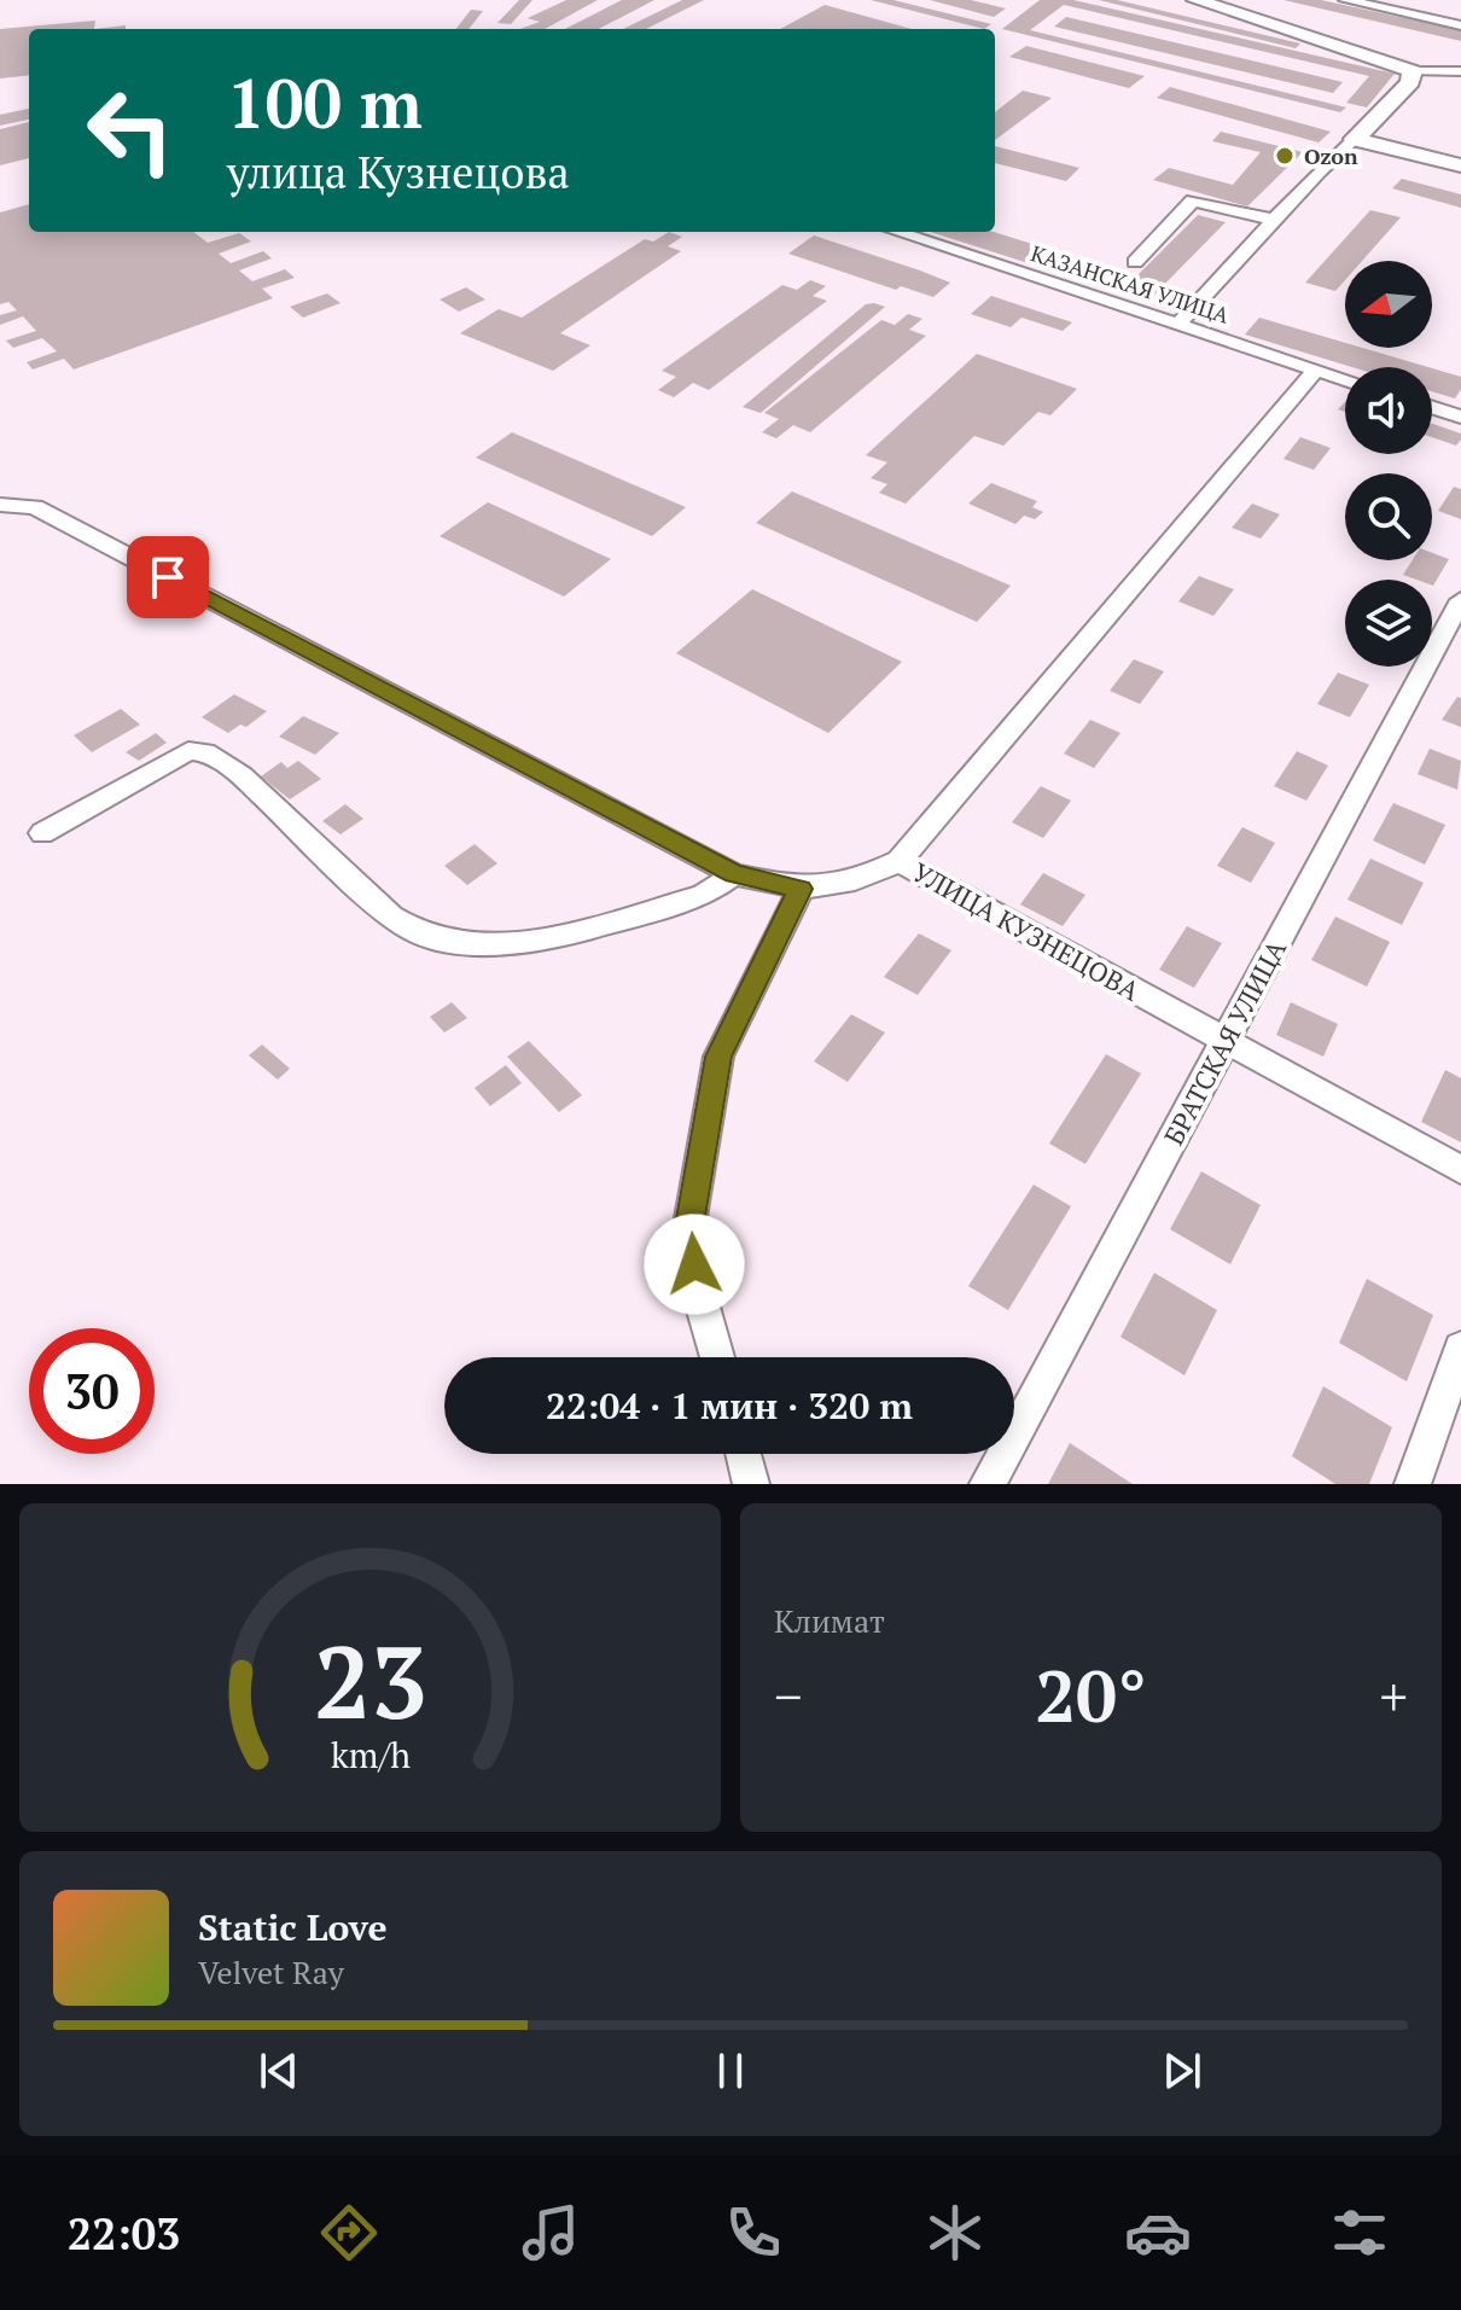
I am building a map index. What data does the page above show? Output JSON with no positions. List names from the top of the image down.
{
  "streets": {
    "street": ["КАЗАНСКАЯ УЛИЦА", "УЛИЦА КУЗНЕЦОВА", "БРАТСКАЯ УЛИЦА"]
  },
  "crossings": [
    ["УЛИЦА КУЗНЕЦОВА", "БРАТСКАЯ УЛИЦА"]
  ],
  "places": ["Ozon"],
  "north": "left",
  "page": {
    "turn": ["100 m", "улица Кузнецова"],
    "limit": "30",
    "trip": "22:04 · 1 мин · 320 m",
    "tile": "Климат",
    "heat": ["−", "20°", "+"],
    "song": ["Static Love", "Velvet Ray"],
    "tabs": "22:03",
    "gauge": ["23", "km/h"]
  }
}
